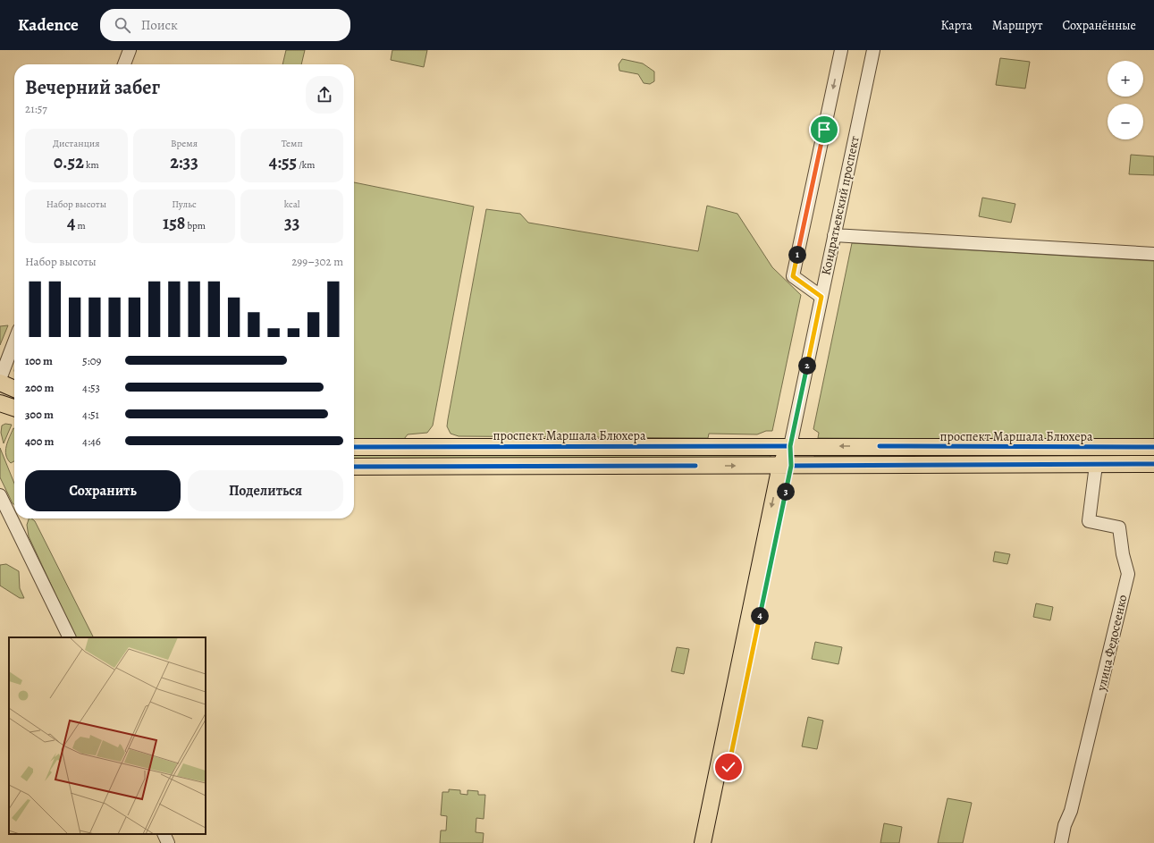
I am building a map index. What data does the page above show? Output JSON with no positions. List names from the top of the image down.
{
  "streets": {
    "main road": ["Кондратьевский проспект", "проспект Маршала Блюхера"],
    "street": ["улица Федосеенко"]
  },
  "crossings": [
    ["Кондратьевский проспект", "проспект Маршала Блюхера"]
  ],
  "page": {
    "header": "Kadence",
    "search": "Поиск",
    "nav": ["Карта", "Маршрут", "Сохранённые"],
    "map_buttons": ["+", "−"],
    "heading": ["Вечерний забег", "21:57"],
    "stats": [
      ["Дистанция", "0.52 km"],
      ["Время", "2:33"],
      ["Темп", "4:55 /km"],
      ["Набор высоты", "4 m"],
      ["Пульс", "158 bpm"],
      ["kcal", "33"]
    ],
    "pins": [
      "1",
      "2",
      "3",
      "4"
    ],
    "chart": ["Набор высоты", "299–302 m"],
    "list": [
      {
        "name": "100 m",
        "note": "5:09"
      },
      {
        "name": "200 m",
        "note": "4:53"
      },
      {
        "name": "300 m",
        "note": "4:51"
      },
      {
        "name": "400 m",
        "note": "4:46"
      }
    ],
    "buttons": ["Сохранить", "Поделиться"]
  }
}
